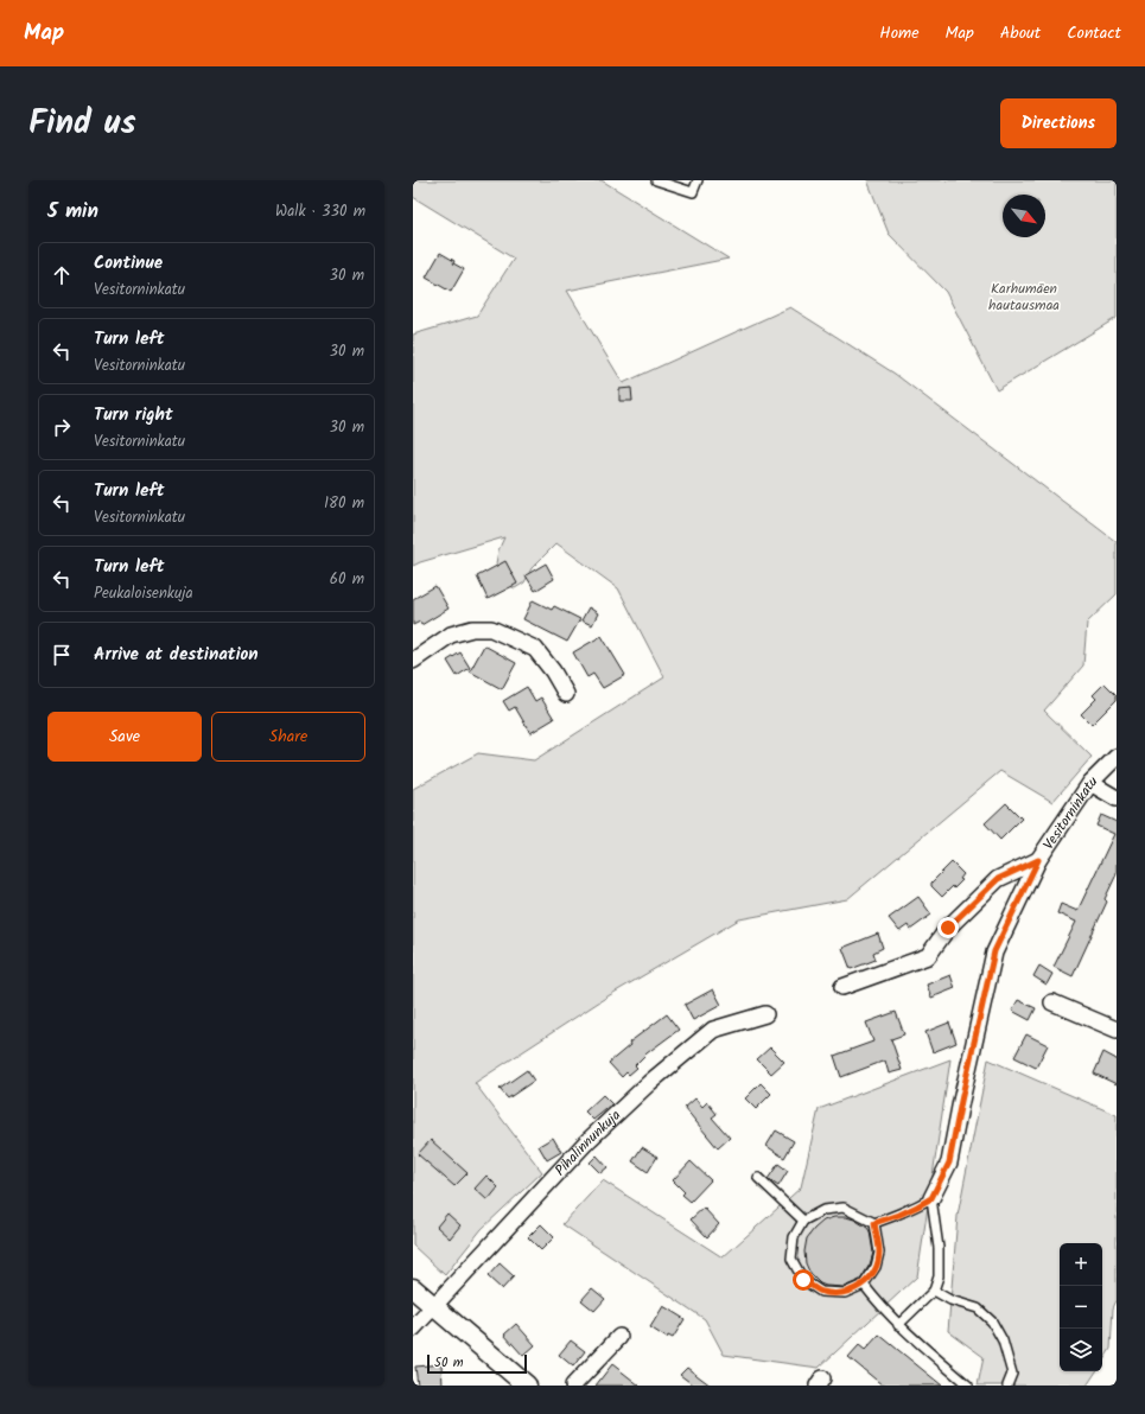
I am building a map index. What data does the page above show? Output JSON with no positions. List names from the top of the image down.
{
  "streets": {
    "street": ["Vesitorninkatu", "Pihalinnunkuja"]
  },
  "parks": ["Karhumäen hautausmaa"],
  "scale_bar": "50 m",
  "north": "bottom right",
  "page": {
    "header": "Map",
    "nav": [
      "Home",
      "Map",
      "About",
      "Contact"
    ],
    "title": "Find us",
    "buttons": [
      "Directions",
      ["Save", "Share"]
    ],
    "heading": ["5 min", "Walk · 330 m"],
    "list": [
      ["Continue", "Vesitorninkatu", "30 m"],
      ["Turn left", "Vesitorninkatu", "30 m"],
      ["Turn right", "Vesitorninkatu", "30 m"],
      ["Turn left", "Vesitorninkatu", "180 m"],
      ["Turn left", "Peukaloisenkuja", "60 m"],
      "Arrive at destination"
    ],
    "map_buttons": ["+", "−"],
    "scale": "50 m"
  }
}
